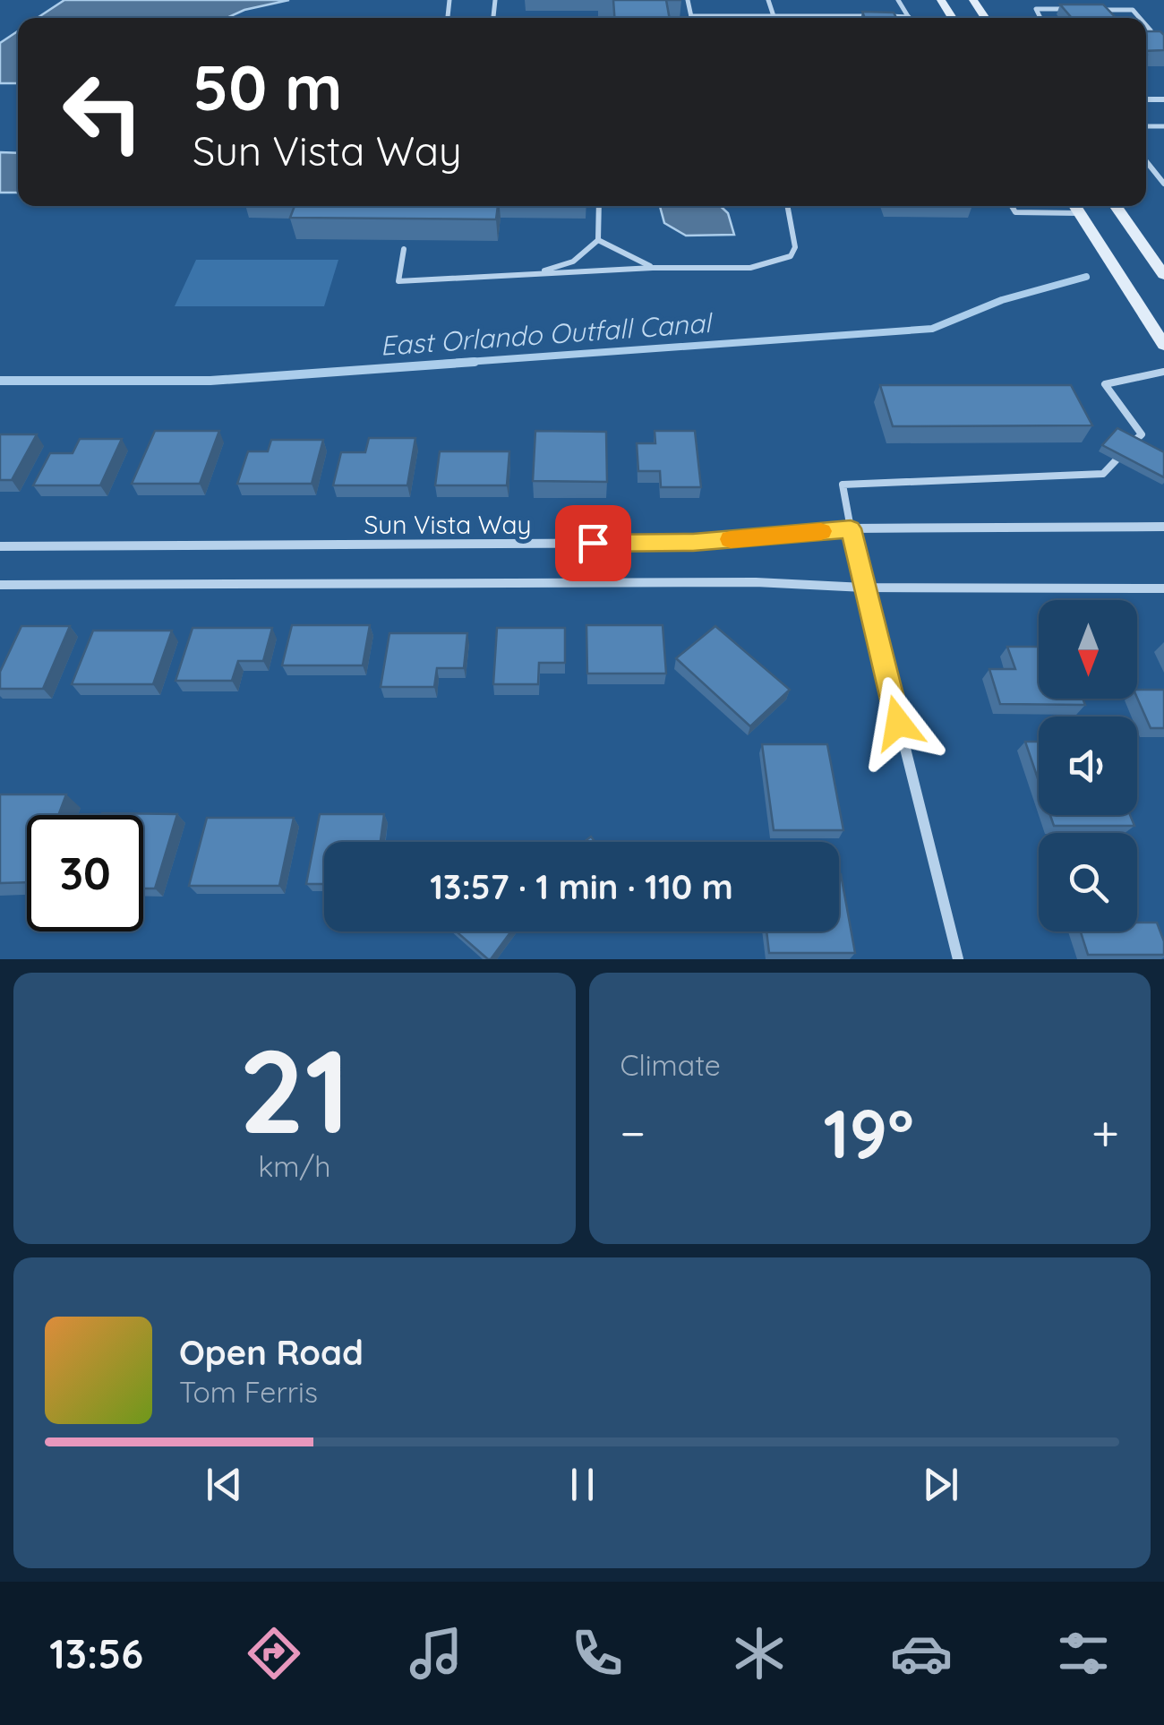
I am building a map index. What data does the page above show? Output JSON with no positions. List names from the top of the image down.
{
  "streets": {
    "street": ["Sun Vista Way"]
  },
  "water": ["East Orlando Outfall Canal"],
  "north": "bottom",
  "page": {
    "turn": ["50 m", "Sun Vista Way"],
    "limit": "30",
    "trip": "13:57 · 1 min · 110 m",
    "tile": [
      ["21", "km/h"],
      "Climate"
    ],
    "heat": ["−", "19°", "+"],
    "song": ["Open Road", "Tom Ferris"],
    "tabs": "13:56"
  }
}
